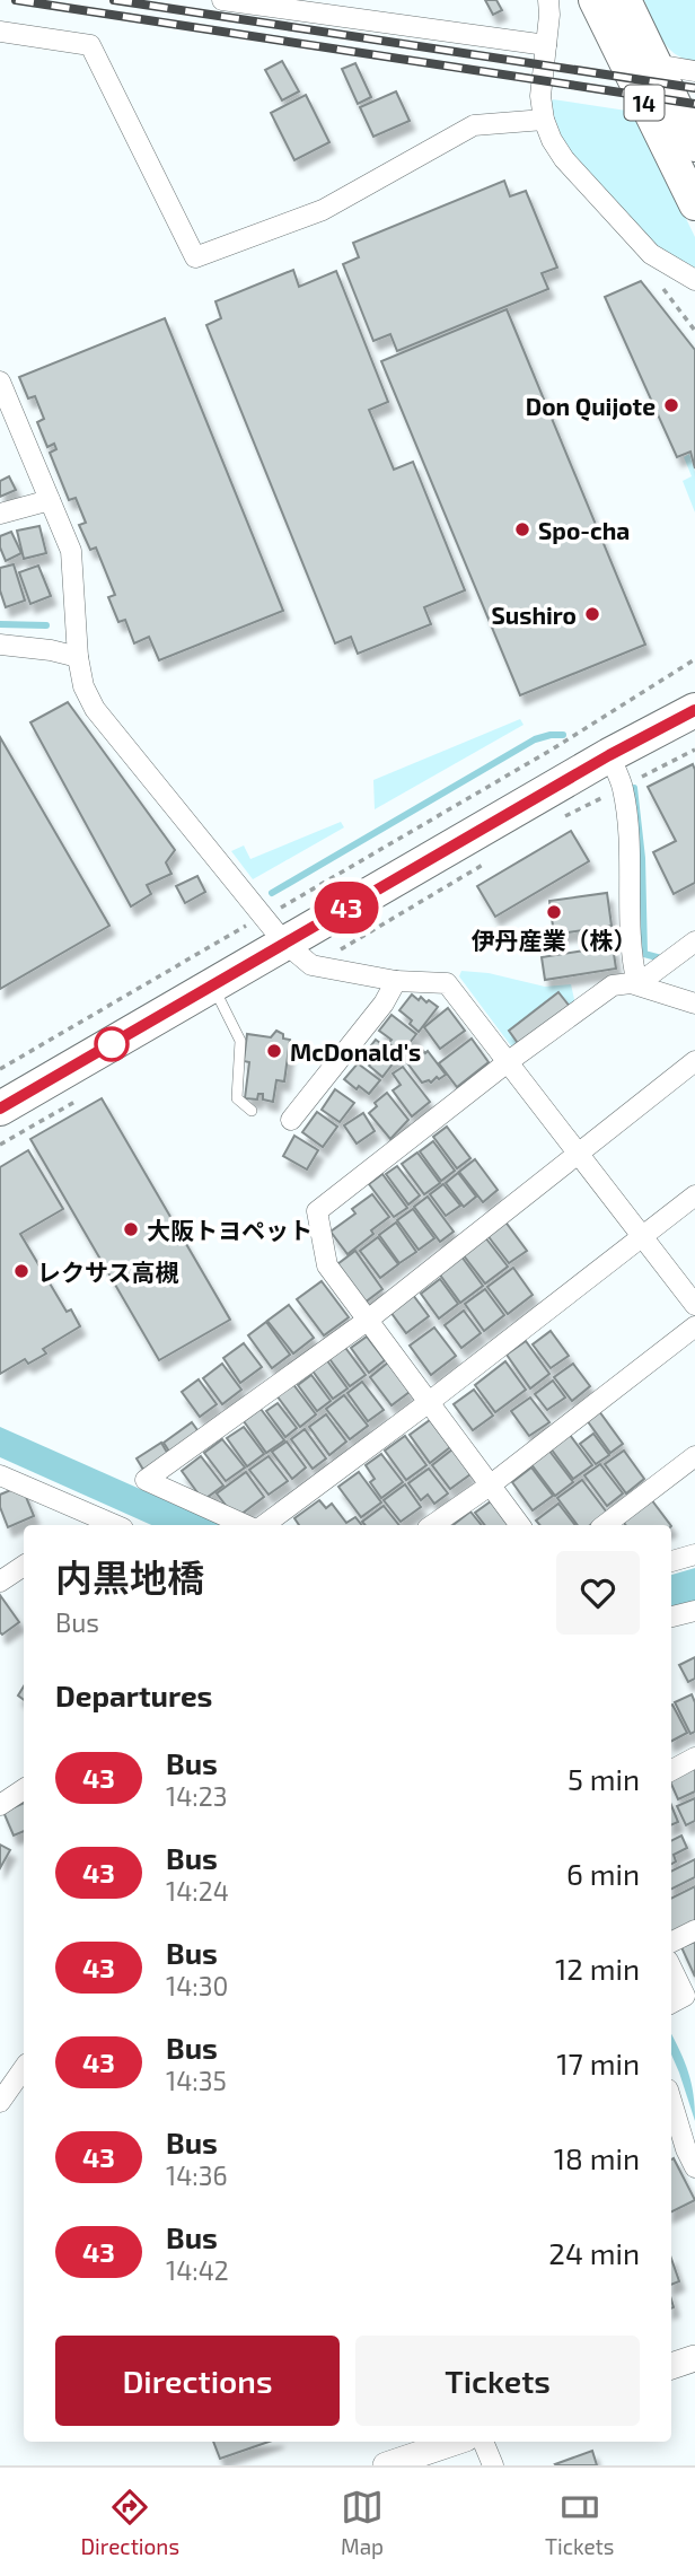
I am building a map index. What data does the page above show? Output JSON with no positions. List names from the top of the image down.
{
  "streets": {
    "main road": ["14"]
  },
  "places": [
    "Don Quijote",
    "Spo-cha",
    "Sushiro",
    "伊丹産業（株）",
    "McDonald's",
    "大阪トヨペット",
    "レクサス高槻"
  ],
  "lines": ["bus line 43"],
  "page": {
    "on_map": "43",
    "heading": [
      ["内黒地橋", "Bus"],
      "Departures"
    ],
    "list": [
      {
        "mark": "43",
        "name": "Bus",
        "note": "14:23",
        "value": "5 min"
      },
      {
        "mark": "43",
        "name": "Bus",
        "note": "14:24",
        "value": "6 min"
      },
      {
        "mark": "43",
        "name": "Bus",
        "note": "14:30",
        "value": "12 min"
      },
      {
        "mark": "43",
        "name": "Bus",
        "note": "14:35",
        "value": "17 min"
      },
      {
        "mark": "43",
        "name": "Bus",
        "note": "14:36",
        "value": "18 min"
      },
      {
        "mark": "43",
        "name": "Bus",
        "note": "14:42",
        "value": "24 min"
      }
    ],
    "buttons": ["Directions", "Tickets"],
    "tabs": ["Directions", "Map", "Tickets"]
  }
}
